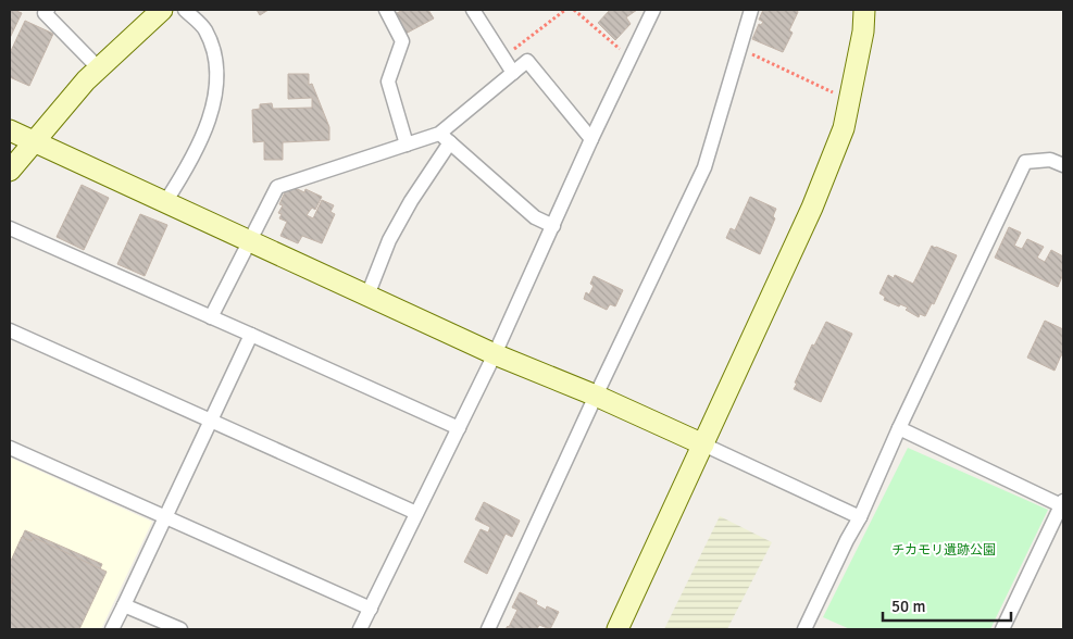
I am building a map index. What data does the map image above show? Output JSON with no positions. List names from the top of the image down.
{
  "parks": ["チカモリ遺跡公園"],
  "scale_bar": "50 m"
}
